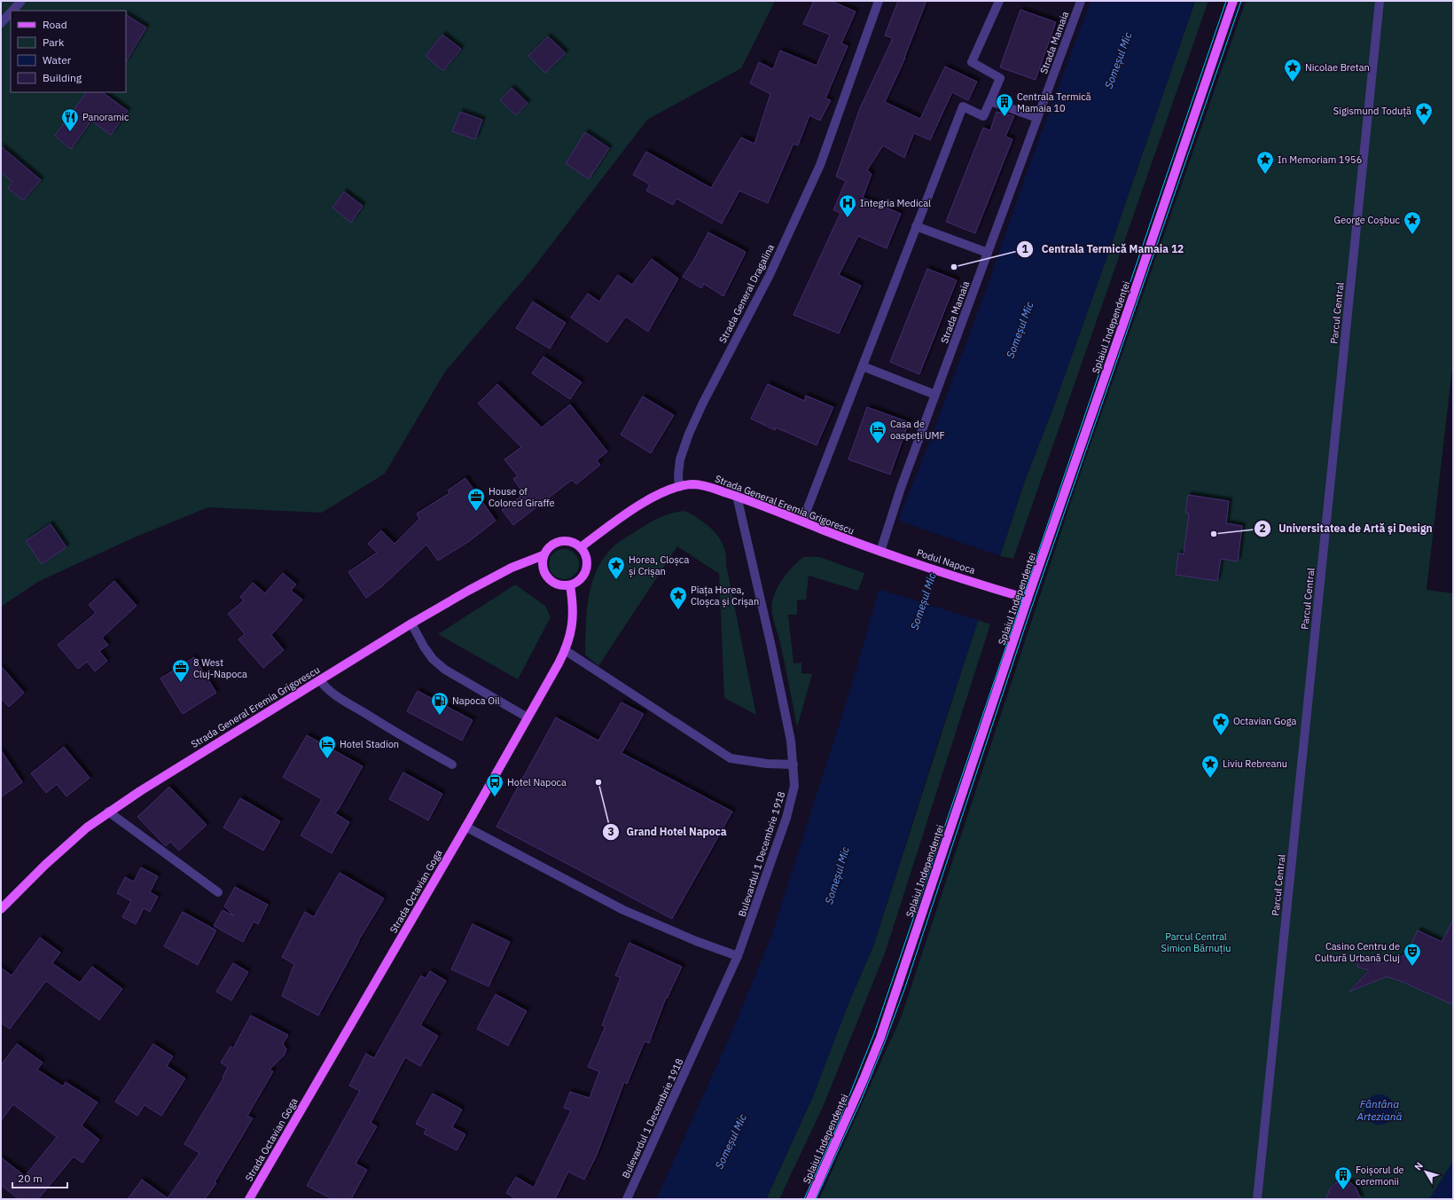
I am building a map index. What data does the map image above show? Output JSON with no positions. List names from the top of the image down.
{
  "streets": {
    "main road": [
      "Splaiul Independenței",
      "Strada General Eremia Grigorescu",
      "Podul Napoca",
      "Strada Octavian Goga"
    ],
    "street": [
      "Strada Mamaia",
      "Strada General Dragalina",
      "Parcul Central",
      "Bulevardul 1 Decembrie 1918"
    ]
  },
  "crossings": [
    ["Strada Mamaia", "Strada General Eremia Grigorescu"],
    ["Strada General Dragalina", "Strada General Eremia Grigorescu"],
    ["Splaiul Independenței", "Podul Napoca"],
    ["Strada General Eremia Grigorescu", "Podul Napoca"],
    ["Strada General Eremia Grigorescu", "Bulevardul 1 Decembrie 1918"],
    ["Strada General Eremia Grigorescu", "Strada Octavian Goga"]
  ],
  "water": ["Someșul Mic", "Fântâna Arteziană"],
  "parks": ["Parcul Central Simion Bărnuțiu"],
  "places": {
    "place": [
      "Nicolae Bretan",
      "Sigismund Toduță",
      "In Memoriam 1956",
      "George Coșbuc",
      "Horea, Cloșca și Crișan",
      "Piața Horea, Cloșca și Crișan",
      "Octavian Goga",
      "Liviu Rebreanu"
    ],
    "building": ["Centrala Termică Mamaia 10", "Foișorul de ceremonii"],
    "restaurant": ["Panoramic"],
    "hospital": ["Integria Medical"],
    "other": ["Centrala Termică Mamaia 12", "Universitatea de Artă și Design", "Grand Hotel Napoca"],
    "hotel": ["Casa de oaspeți UMF", "Hotel Stadion"],
    "office": ["House of Colored Giraffe", "8 West Cluj-Napoca"],
    "fuel station": ["Napoca Oil"],
    "bus stop": ["Hotel Napoca"],
    "theatre": ["Casino Centru de Cultură Urbană Cluj"]
  },
  "legend": [
    "Road",
    "Park",
    "Water",
    "Building"
  ],
  "scale_bar": "20 m",
  "north": "top left"
}
